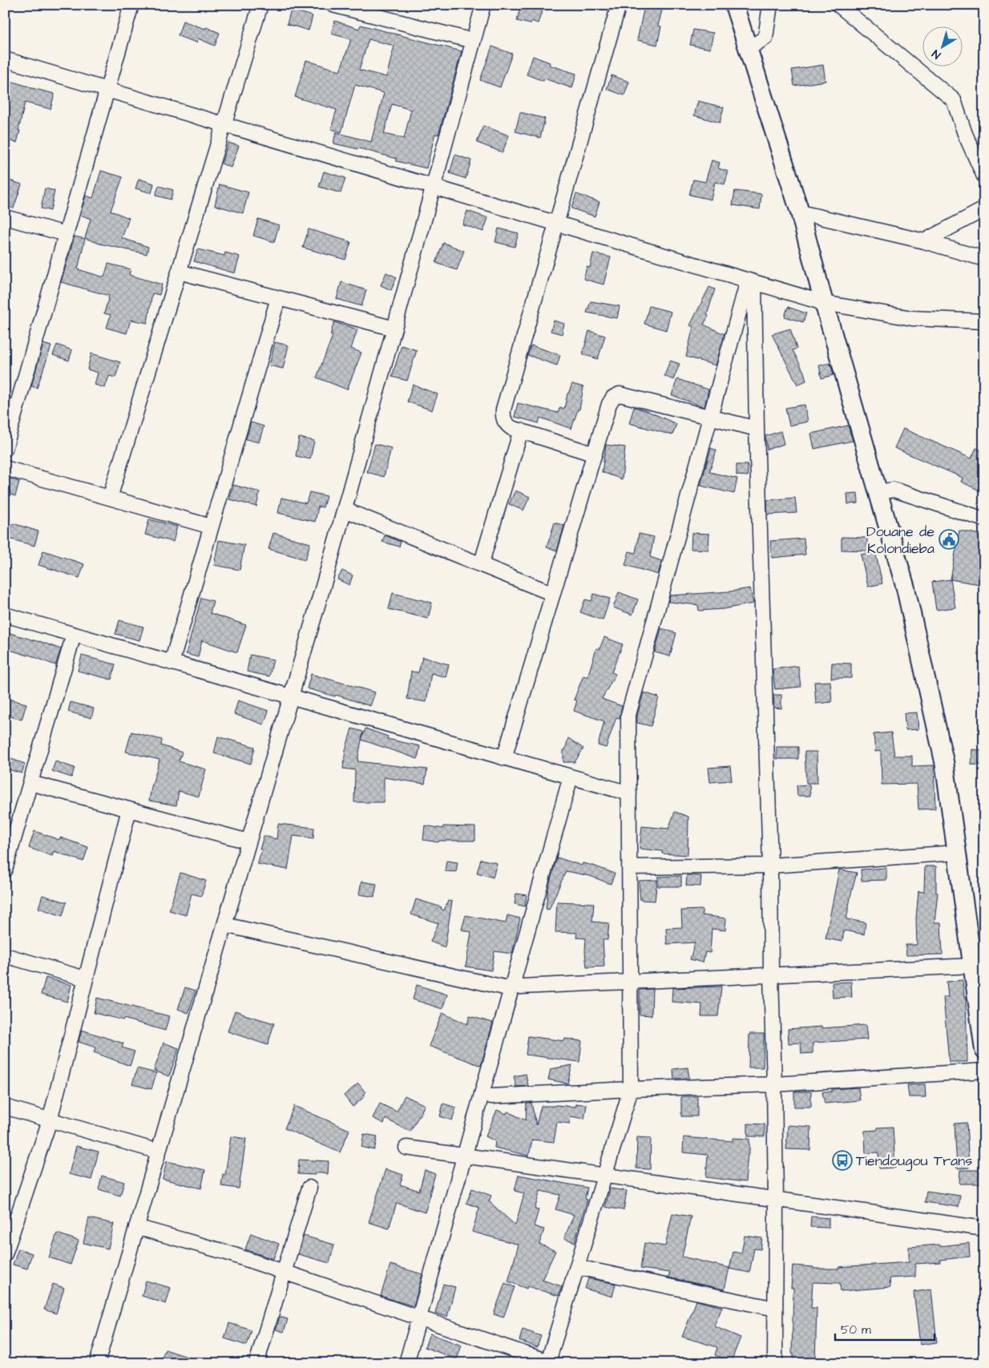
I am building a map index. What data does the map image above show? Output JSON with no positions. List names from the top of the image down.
{
  "places": {
    "public building": ["Douane de Kolondieba"],
    "bus stop": ["Tiendougou Trans"]
  },
  "scale_bar": "50 m",
  "north": "bottom left"
}
